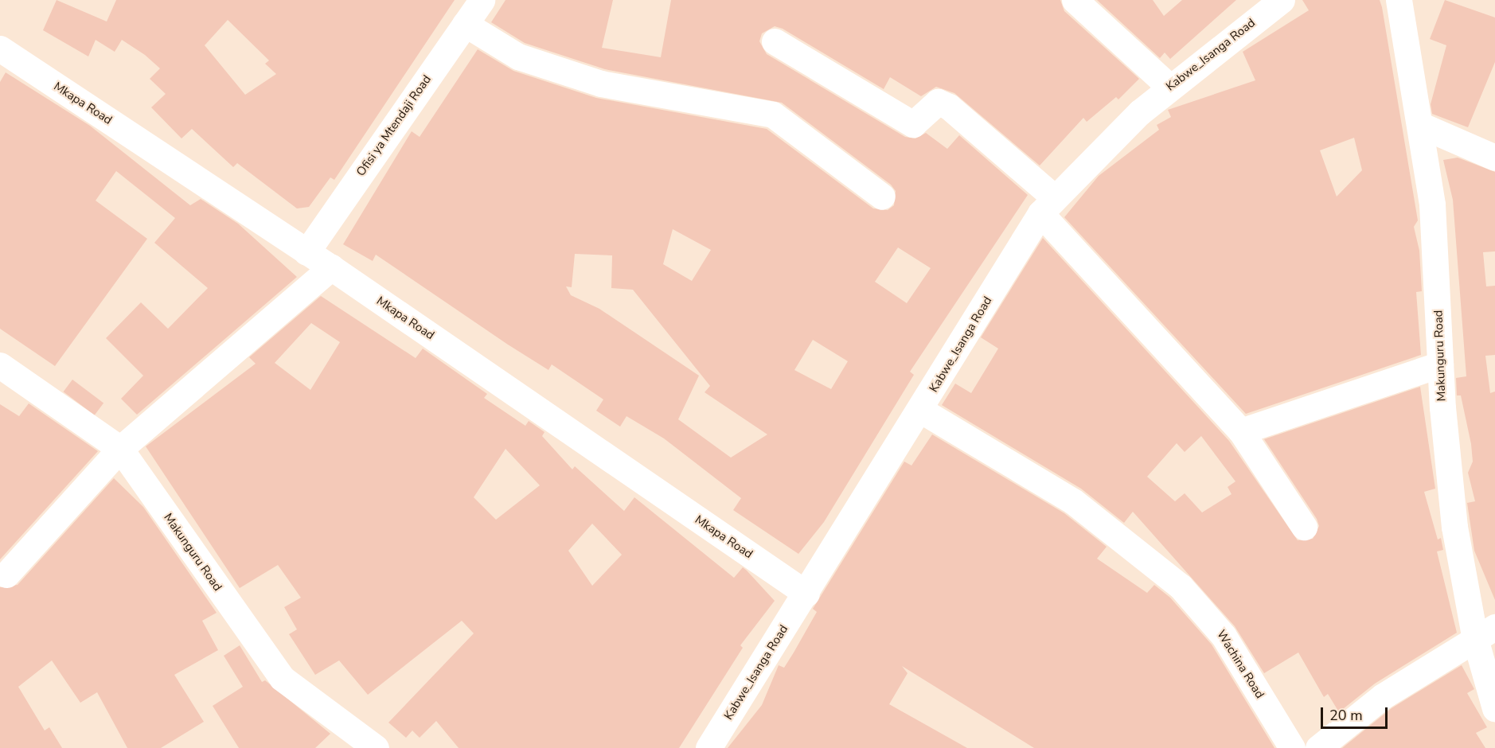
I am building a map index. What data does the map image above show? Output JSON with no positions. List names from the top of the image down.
{
  "streets": {
    "street": [
      "Kabwe_Isanga Road",
      "Mkapa Road",
      "Ofisi ya Mtendaji Road",
      "Makunguru Road",
      "Wachina Road"
    ]
  },
  "crossings": [
    ["Kabwe_Isanga Road", "Mkapa Road"],
    ["Kabwe_Isanga Road", "Wachina Road"],
    ["Mkapa Road", "Ofisi ya Mtendaji Road"]
  ],
  "scale_bar": "20 m"
}
